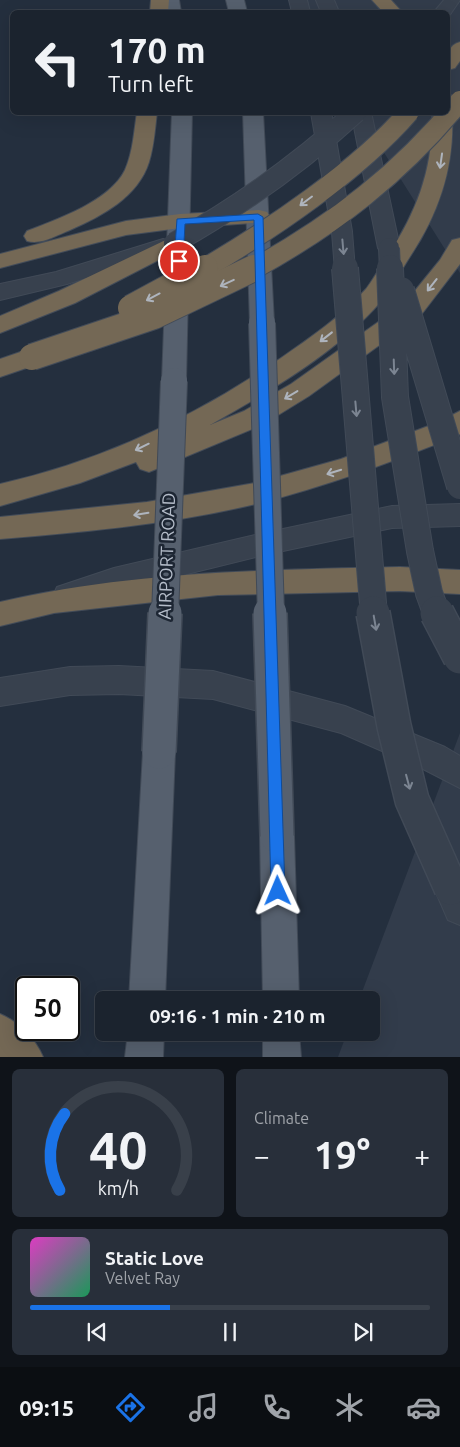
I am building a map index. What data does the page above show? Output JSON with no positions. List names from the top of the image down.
{
  "streets": {
    "main road": ["AIRPORT ROAD"]
  },
  "page": {
    "turn": ["170 m", "Turn left"],
    "limit": "50",
    "trip": "09:16 · 1 min · 210 m",
    "tile": "Climate",
    "heat": ["−", "19°", "+"],
    "song": ["Static Love", "Velvet Ray"],
    "tabs": "09:15",
    "gauge": ["40", "km/h"]
  }
}
